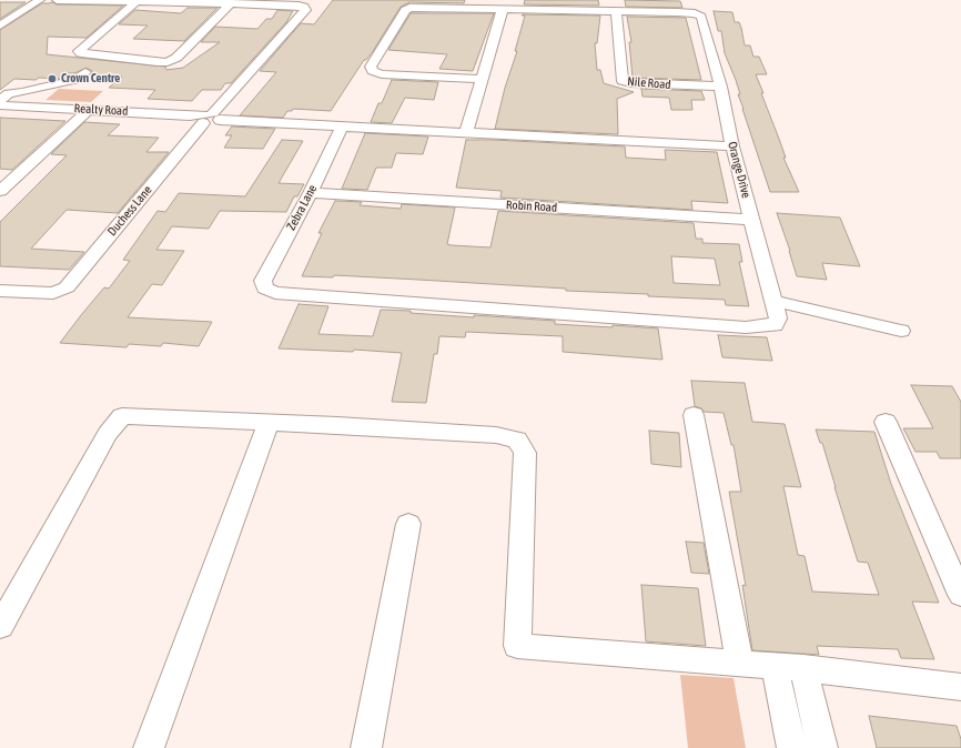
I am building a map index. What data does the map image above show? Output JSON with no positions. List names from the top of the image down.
{
  "streets": {
    "street": [
      "Nile Road",
      "Realty Road",
      "Orange Drive",
      "Robin Road",
      "Zebra Lane",
      "Duchess Lane"
    ]
  },
  "crossings": [
    ["Nile Road", "Orange Drive"],
    ["Realty Road", "Duchess Lane"],
    ["Orange Drive", "Robin Road"],
    ["Orange Drive", "Zebra Lane"],
    ["Robin Road", "Zebra Lane"]
  ],
  "places": ["Crown Centre"]
}
